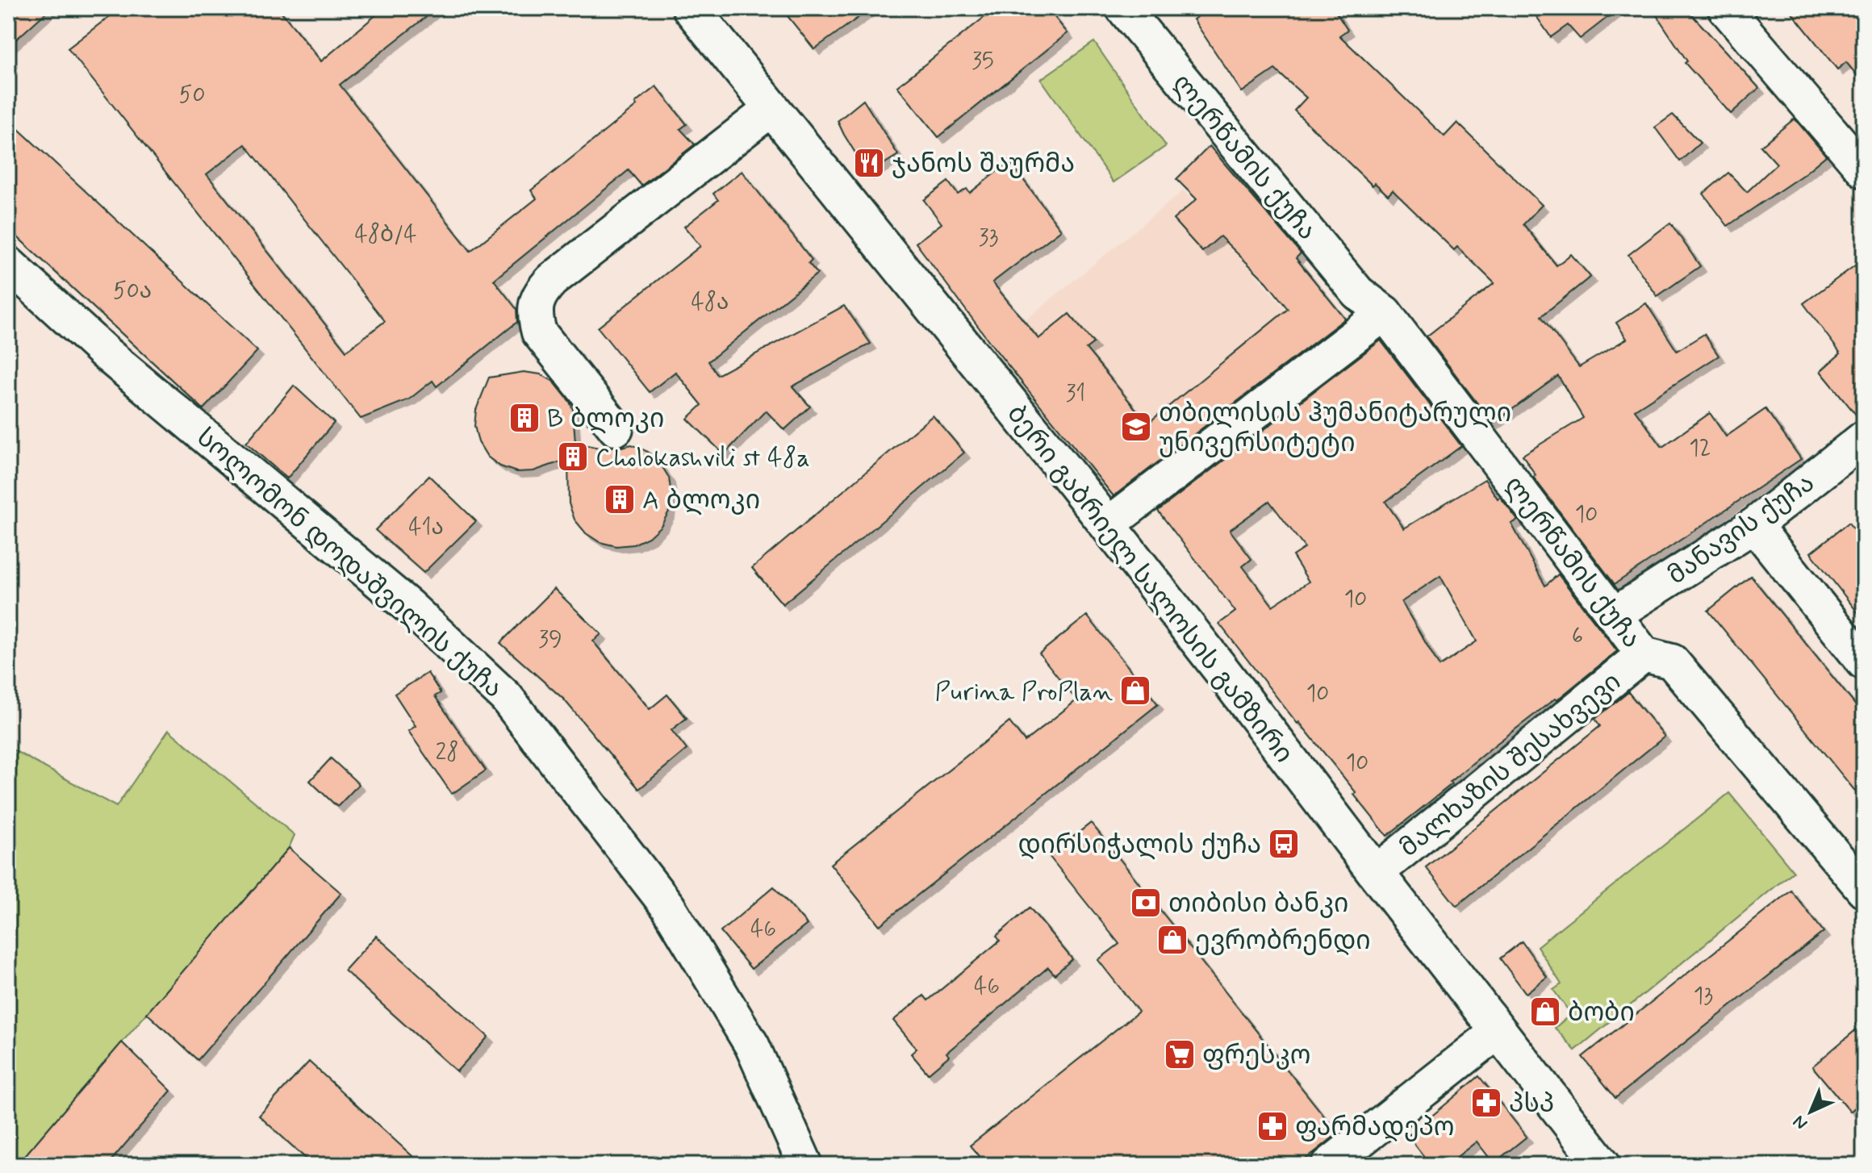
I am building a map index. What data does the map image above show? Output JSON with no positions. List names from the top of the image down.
{
  "streets": {
    "main road": ["ბერი გაბრიელ სალოსის გამზირი"],
    "street": [
      "ლერწამის ქუჩა",
      "მანავის ქუჩა",
      "სოლომონ დოდაშვილის ქუჩა",
      "მალხაზის შესახვევი"
    ]
  },
  "crossings": [
    ["ლერწამის ქუჩა", "მანავის ქუჩა"],
    ["ლერწამის ქუჩა", "მალხაზის შესახვევი"],
    ["ბერი გაბრიელ სალოსის გამზირი", "მალხაზის შესახვევი"]
  ],
  "places": {
    "restaurant": ["ჯანოს შაურმა"],
    "building": ["B ბლოკი", "Cholokashvili st 48a", "A ბლოკი"],
    "school or university": ["თბილისის ჰუმანიტარული უნივერსიტეტი"],
    "shop": ["Purina ProPlan", "ევრობრენდი", "ბობი"],
    "bus stop": ["დირსიჭალის ქუჩა"],
    "bank": ["თიბისი ბანკი"],
    "supermarket": ["ფრესკო"],
    "pharmacy": ["პსპ", "ფარმადეპო"]
  },
  "house_numbers": [
    "35",
    "50",
    "48ბ/4",
    "33",
    "50ა",
    "48ა",
    "31",
    "12",
    "10",
    "41ა",
    "10",
    "6",
    "39",
    "10",
    "28",
    "10",
    "46",
    "46",
    "13"
  ],
  "north": "bottom left"
}
